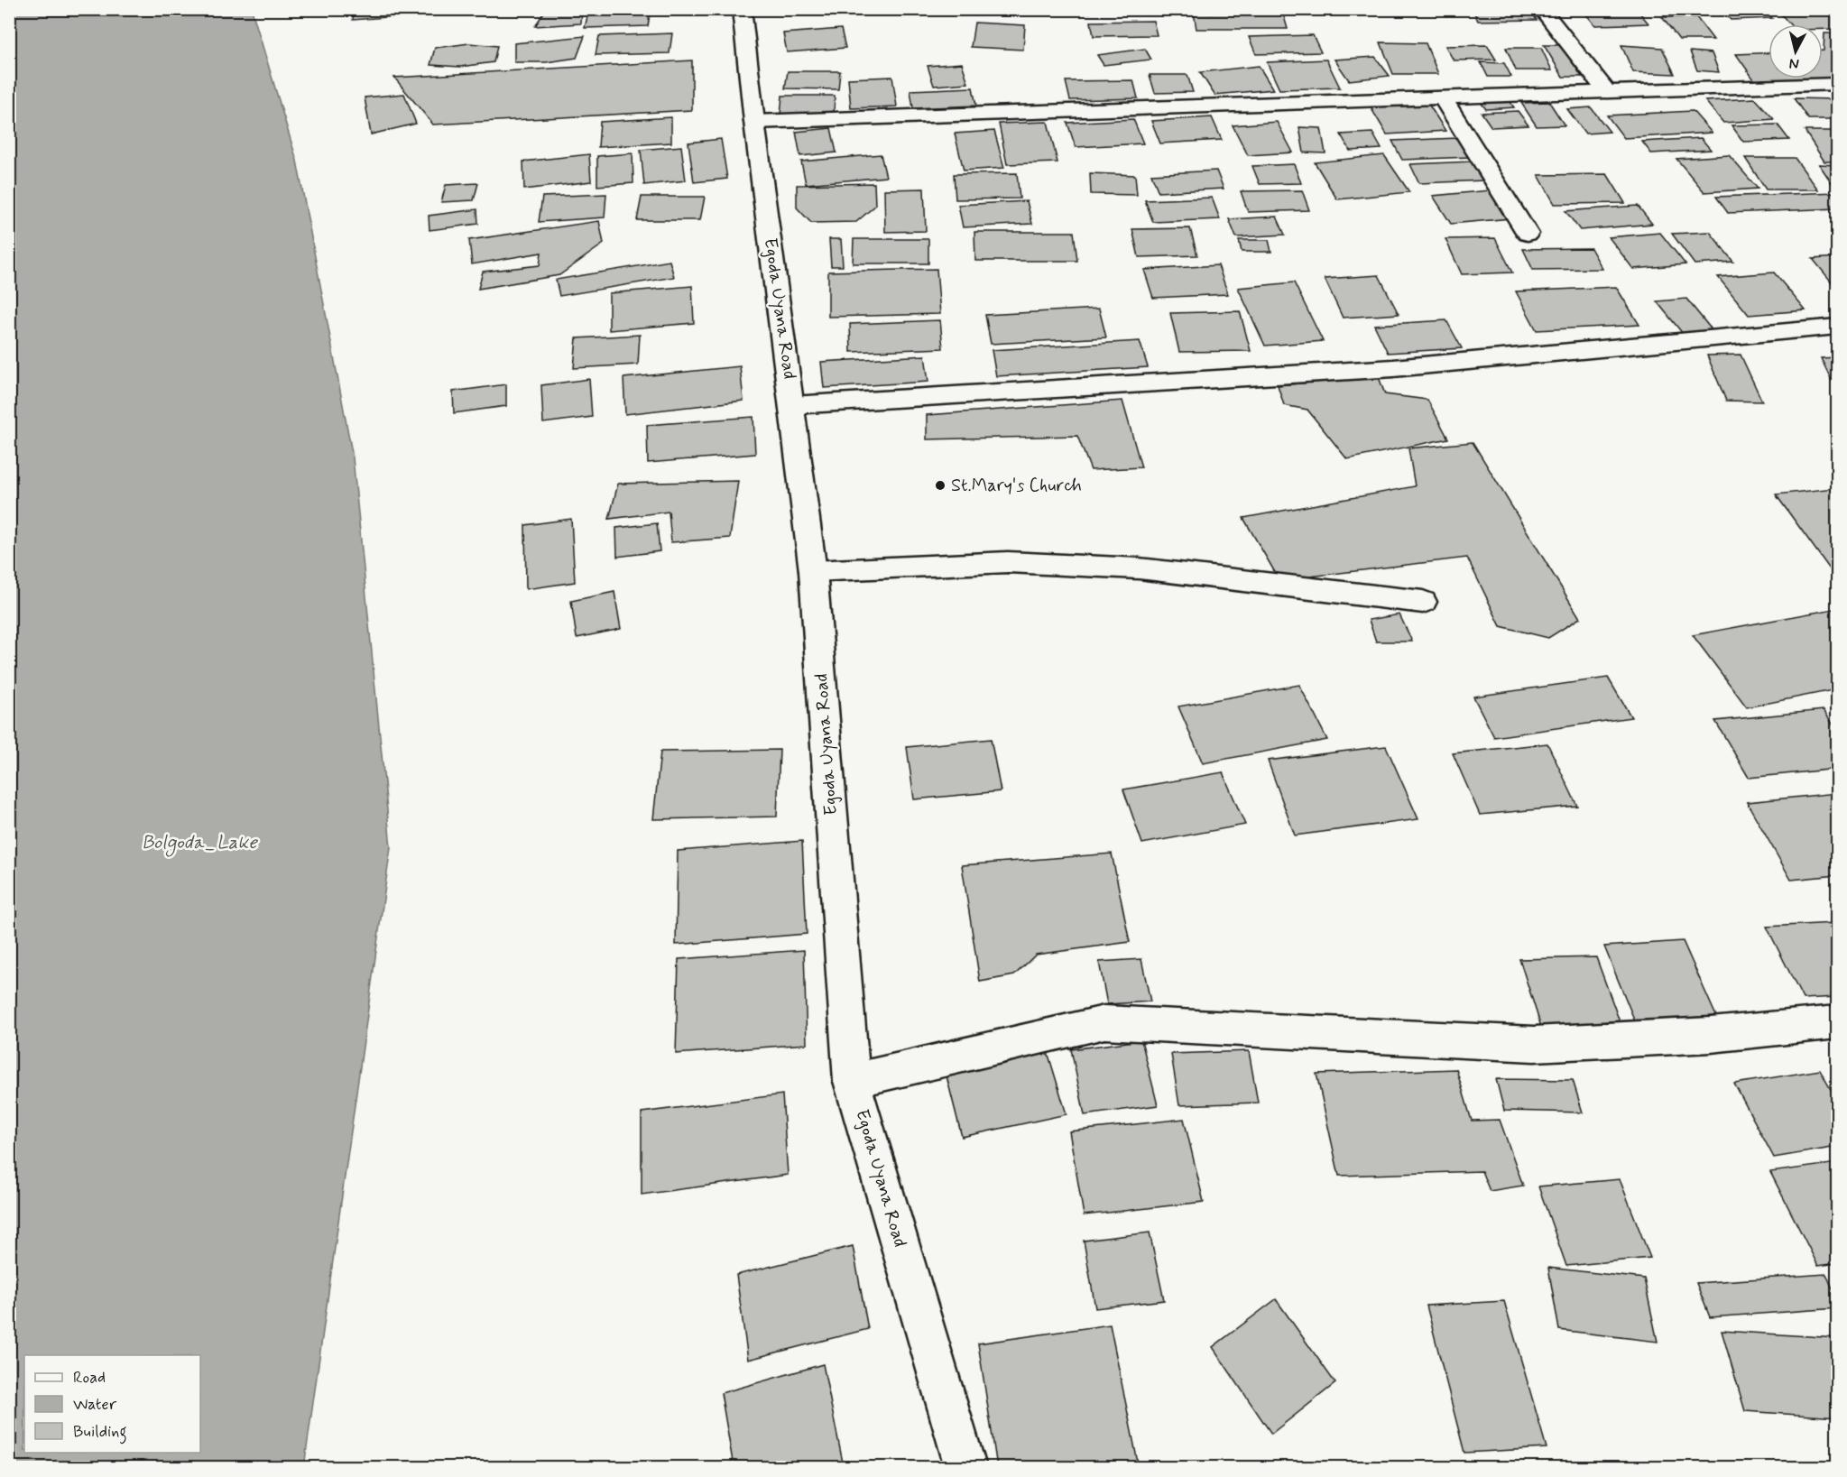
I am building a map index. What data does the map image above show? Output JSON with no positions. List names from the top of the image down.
{
  "streets": {
    "street": ["Egoda Uyana Road"]
  },
  "water": ["Bolgoda_Lake"],
  "places": ["St.Mary's Church"],
  "legend": ["Road", "Water", "Building"],
  "north": "bottom"
}
